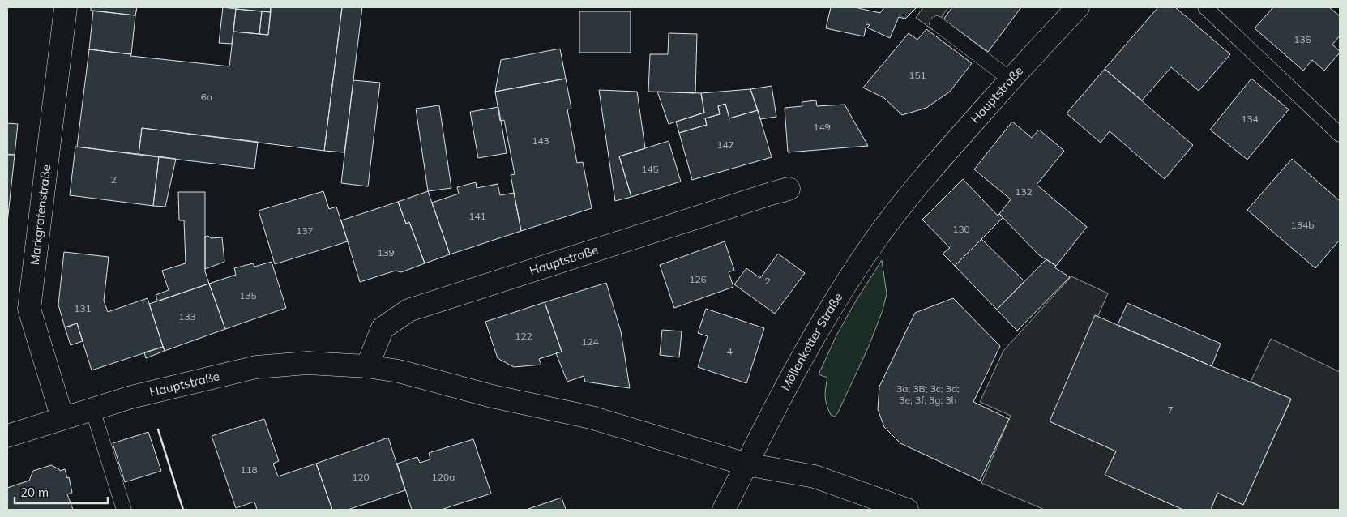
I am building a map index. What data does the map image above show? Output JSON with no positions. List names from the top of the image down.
{
  "streets": {
    "street": ["Hauptstraße", "Markgrafenstraße", "Möllenkotter Straße"]
  },
  "crossings": [
    ["Hauptstraße", "Markgrafenstraße"],
    ["Hauptstraße", "Möllenkotter Straße"]
  ],
  "house_numbers": [
    "136",
    "151",
    "6a",
    "134",
    "149",
    "143",
    "147",
    "145",
    "2",
    "132",
    "141",
    "134b",
    "130",
    "137",
    "139",
    "126",
    "2",
    "135",
    "131",
    "133",
    "122",
    "124",
    "4",
    "3a; 3B; 3c; 3d; 3e; 3f; 3g; 3h",
    "7",
    "118",
    "120",
    "120a"
  ],
  "scale_bar": "20 m"
}
